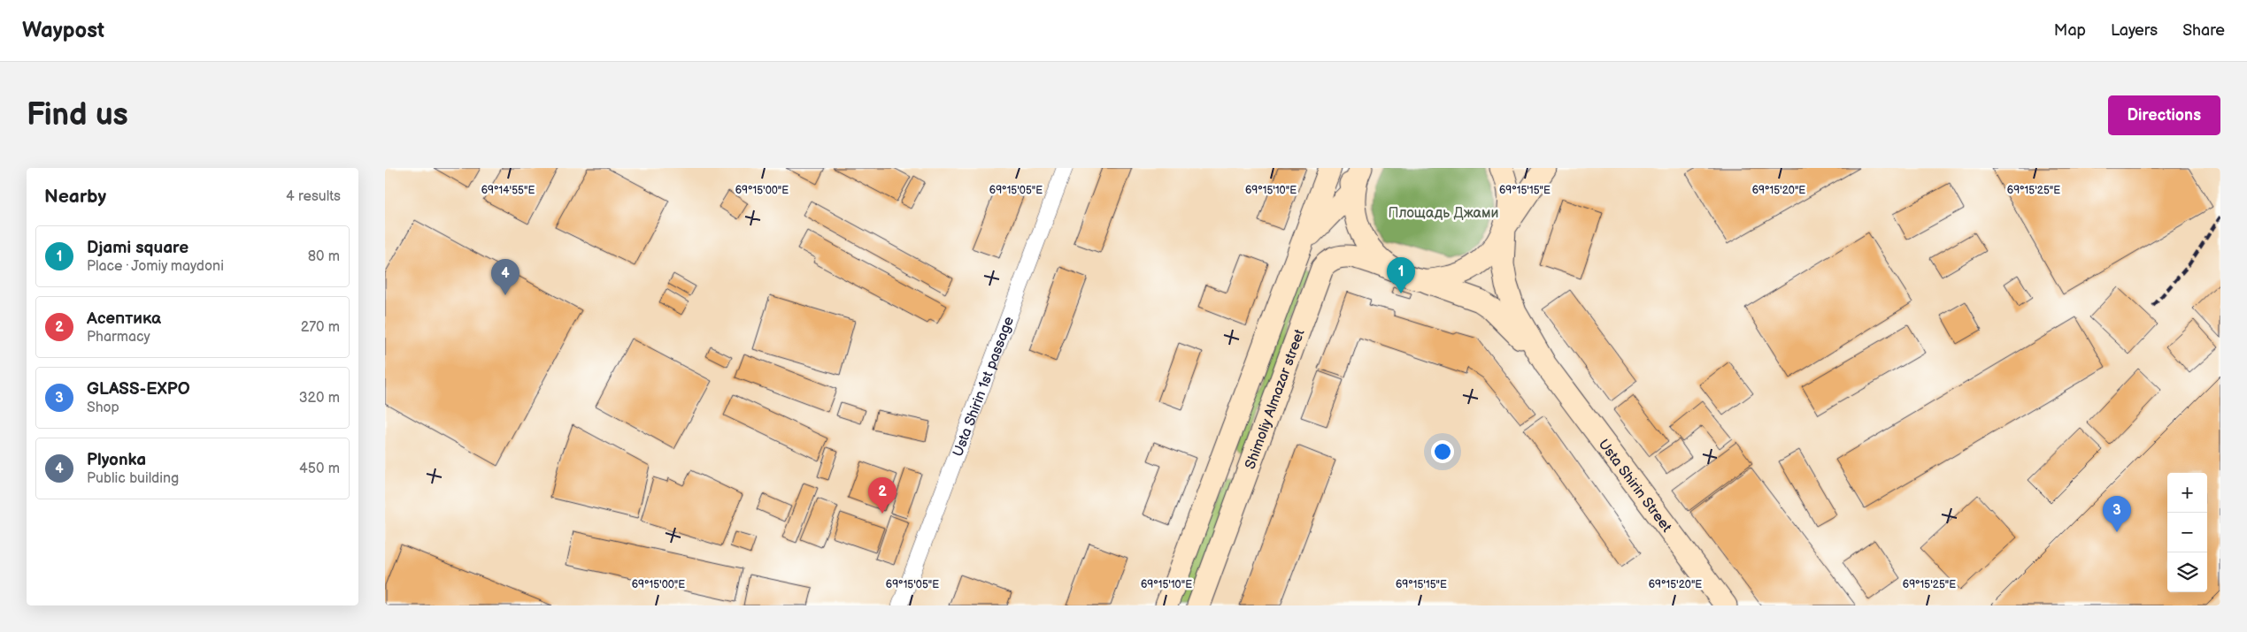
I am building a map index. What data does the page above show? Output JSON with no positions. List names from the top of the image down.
{
  "streets": {
    "main road": ["Shimoliy Almazar street", "Usta Shirin Street"],
    "street": ["Usta Shirin 1st passage"]
  },
  "crossings": [
    ["Shimoliy Almazar street", "Usta Shirin Street"]
  ],
  "parks": ["Площадь Джами"],
  "page": {
    "header": "Waypost",
    "nav": ["Map", "Layers", "Share"],
    "buttons": "Directions",
    "title": "Find us",
    "heading": ["Nearby", "4 results"],
    "list": [
      {
        "mark": "1",
        "name": "Djami square",
        "note": "Place · Jomiy maydoni",
        "value": "80 m"
      },
      {
        "mark": "2",
        "name": "Асептика",
        "note": "Pharmacy",
        "value": "270 m"
      },
      {
        "mark": "3",
        "name": "GLASS-EXPO",
        "note": "Shop",
        "value": "320 m"
      },
      {
        "mark": "4",
        "name": "Plyonka",
        "note": "Public building",
        "value": "450 m"
      }
    ],
    "pins": [
      "1",
      "4",
      "2",
      "3"
    ],
    "map_buttons": ["+", "−"]
  },
  "coordinates": [
    "69°14'55\"E",
    "69°15'00\"E",
    "69°15'05\"E",
    "69°15'10\"E",
    "69°15'15\"E",
    "69°15'20\"E",
    "69°15'25\"E"
  ]
}
